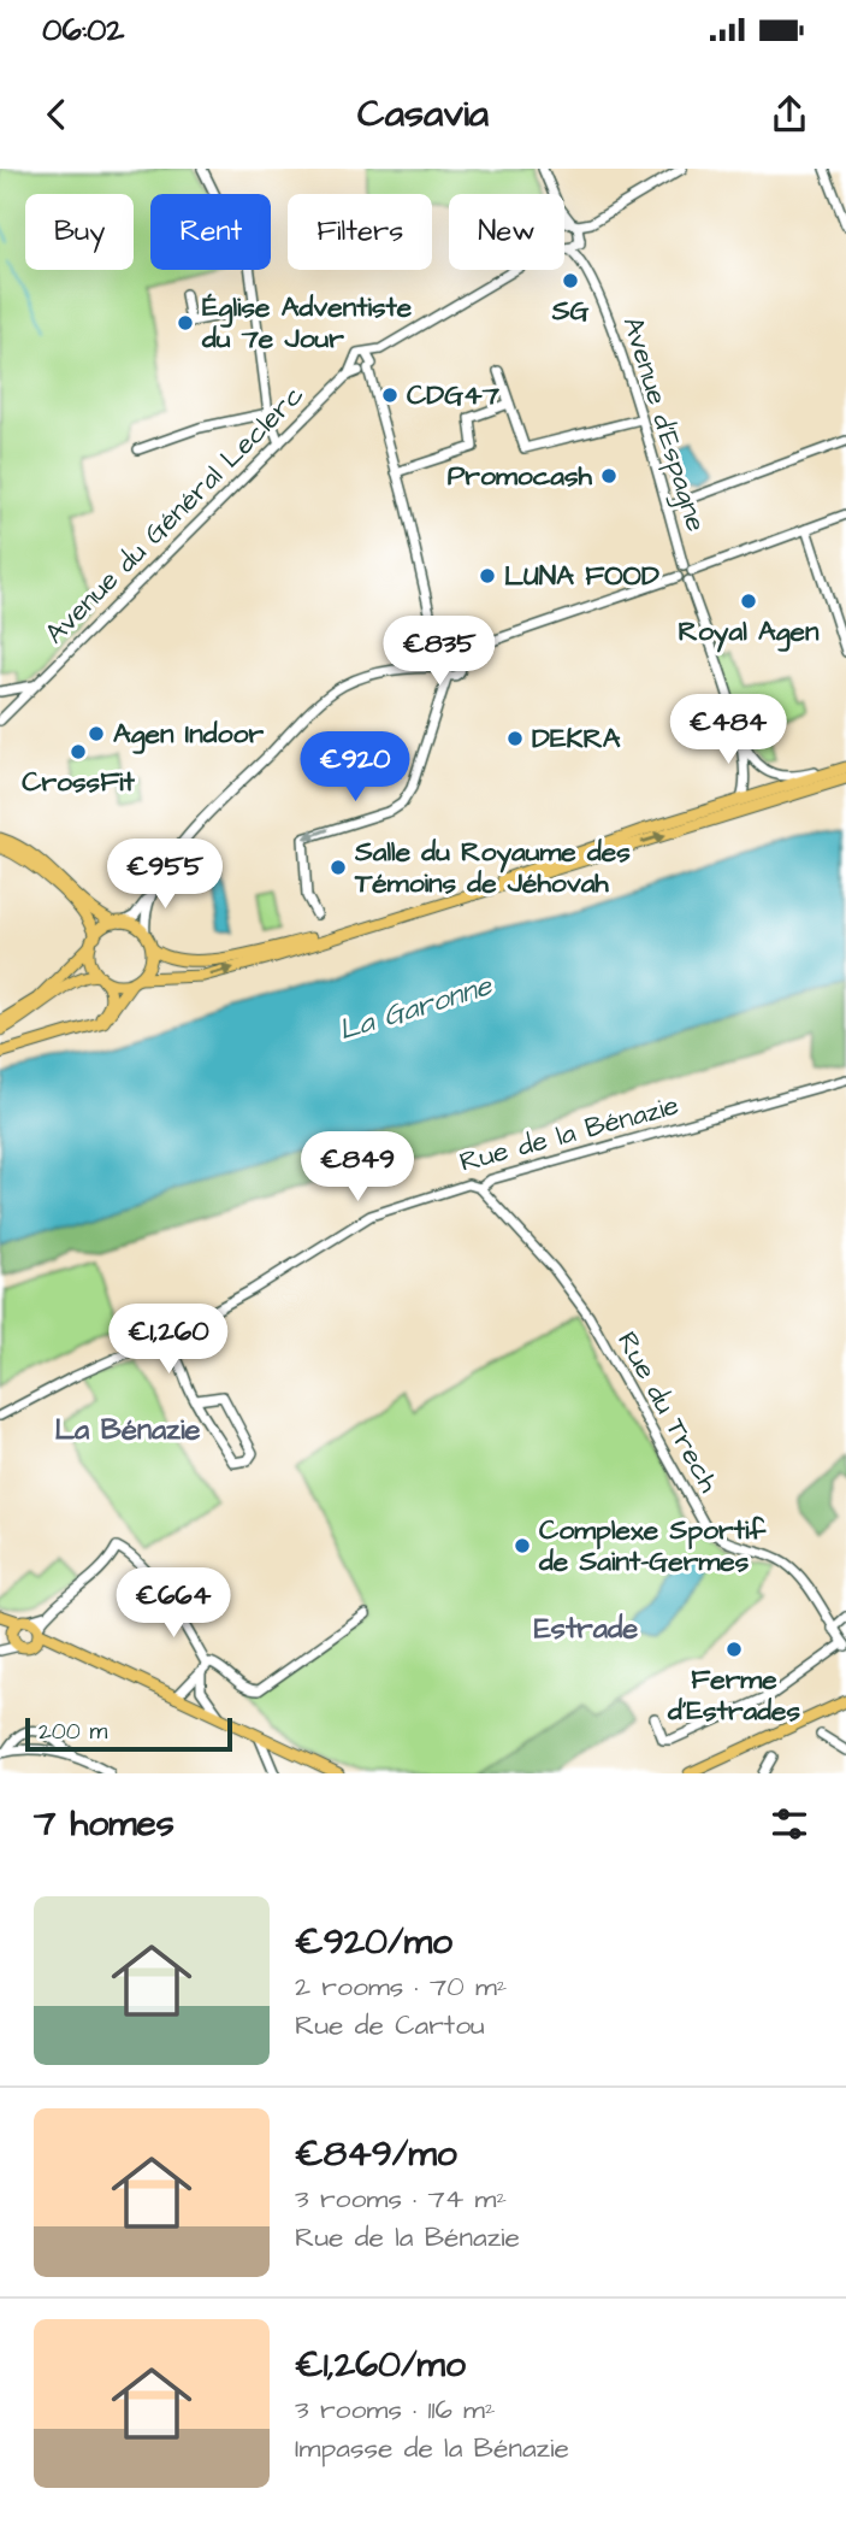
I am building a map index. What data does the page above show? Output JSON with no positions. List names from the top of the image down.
{
  "streets": {
    "street": [
      "Avenue d'Espagne",
      "Avenue du Général Leclerc",
      "Rue de la Bénazie",
      "Rue du Trech"
    ]
  },
  "crossings": [
    ["Rue de la Bénazie", "Rue du Trech"]
  ],
  "districts": ["La Bénazie", "Estrade"],
  "water": ["La Garonne"],
  "places": [
    "SG",
    "Église Adventiste du 7e Jour",
    "CDG47",
    "Promocash",
    "LUNA FOOD",
    "Royal Agen",
    "Agen Indoor",
    "DEKRA",
    "CrossFit",
    "Salle du Royaume des Témoins de Jéhovah",
    "Complexe Sportif de Saint-Germes",
    "Ferme d’Estrades"
  ],
  "scale_bar": "200 m",
  "page": {
    "status": "06:02",
    "header": "Casavia",
    "chip": [
      "Buy",
      "Rent",
      "Filters",
      "New"
    ],
    "price": [
      "€835",
      "€484",
      "€920",
      "€955",
      "€849",
      "€1,260",
      "€664"
    ],
    "scale": "200 m",
    "heading": "7 homes",
    "list": [
      {
        "name": "€920/mo",
        "note": "2 rooms · 70 m² · Rue de Cartou"
      },
      {
        "name": "€849/mo",
        "note": "3 rooms · 74 m² · Rue de la Bénazie"
      },
      {
        "name": "€1,260/mo",
        "note": "3 rooms · 116 m² · Impasse de la Bénazie"
      }
    ]
  }
}
